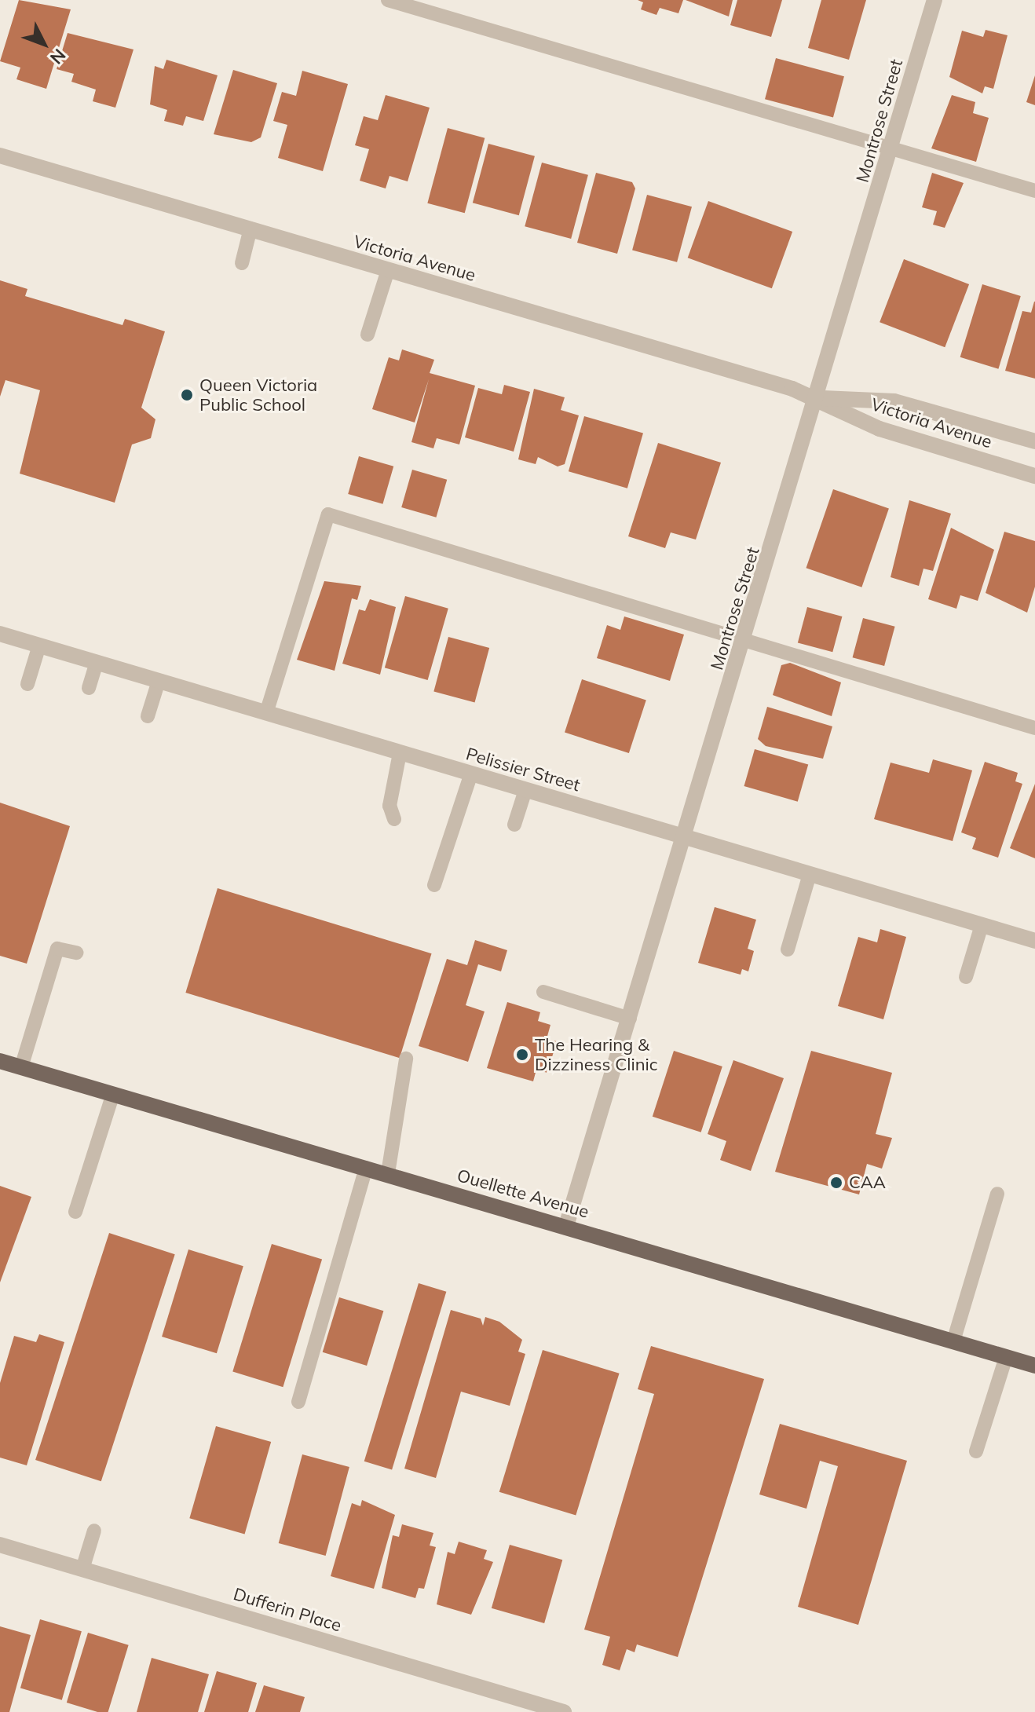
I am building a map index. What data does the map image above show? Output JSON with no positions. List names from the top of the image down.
{
  "streets": {
    "main road": ["Ouellette Avenue"],
    "street": [
      "Montrose Street",
      "Victoria Avenue",
      "Pelissier Street",
      "Dufferin Place"
    ]
  },
  "crossings": [
    ["Montrose Street", "Victoria Avenue"],
    ["Montrose Street", "Pelissier Street"],
    ["Montrose Street", "Ouellette Avenue"]
  ],
  "places": ["Queen Victoria Public School", "The Hearing & Dizziness Clinic", "CAA"],
  "north": "bottom right"
}
